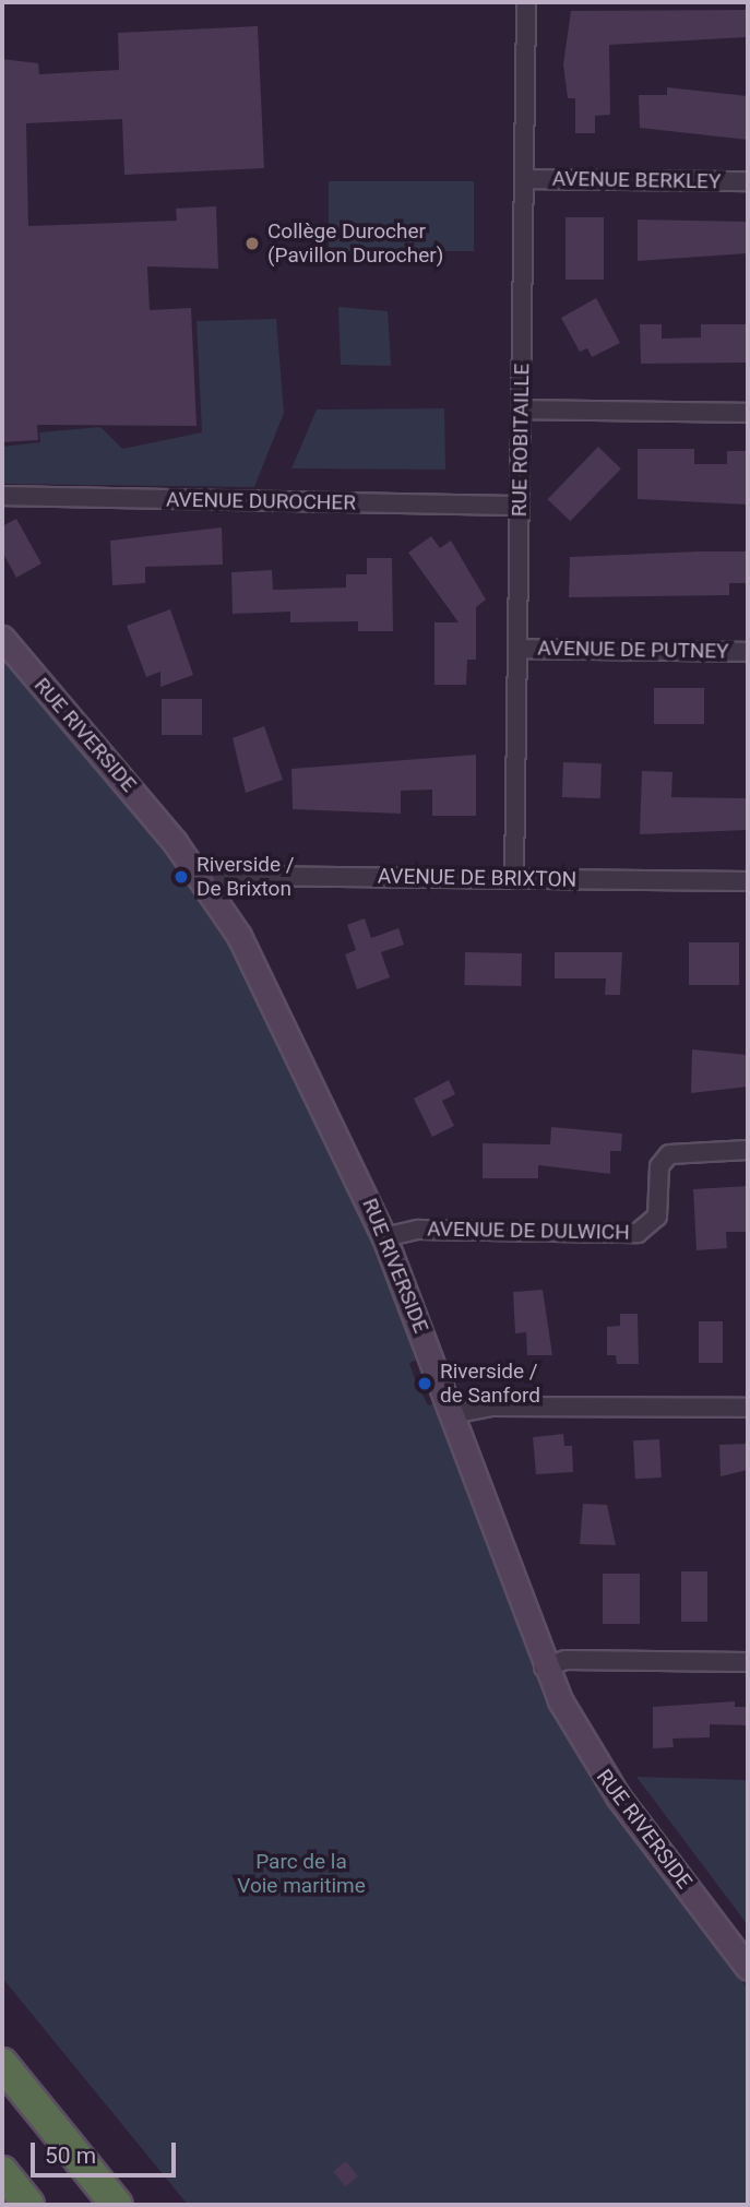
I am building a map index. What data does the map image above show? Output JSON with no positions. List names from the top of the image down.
{
  "streets": {
    "street": [
      "AVENUE BERKLEY",
      "RUE ROBITAILLE",
      "AVENUE DUROCHER",
      "AVENUE DE PUTNEY",
      "RUE RIVERSIDE",
      "AVENUE DE BRIXTON",
      "AVENUE DE DULWICH"
    ]
  },
  "crossings": [
    ["AVENUE BERKLEY", "RUE ROBITAILLE"],
    ["RUE ROBITAILLE", "AVENUE DUROCHER"],
    ["RUE ROBITAILLE", "AVENUE DE PUTNEY"],
    ["RUE ROBITAILLE", "AVENUE DE BRIXTON"],
    ["RUE RIVERSIDE", "AVENUE DE BRIXTON"],
    ["RUE RIVERSIDE", "AVENUE DE DULWICH"]
  ],
  "parks": ["Parc de la Voie maritime"],
  "places": ["Collège Durocher (Pavillon Durocher)", "Riverside / De Brixton", "Riverside / de Sanford"],
  "scale_bar": "50 m"
}
